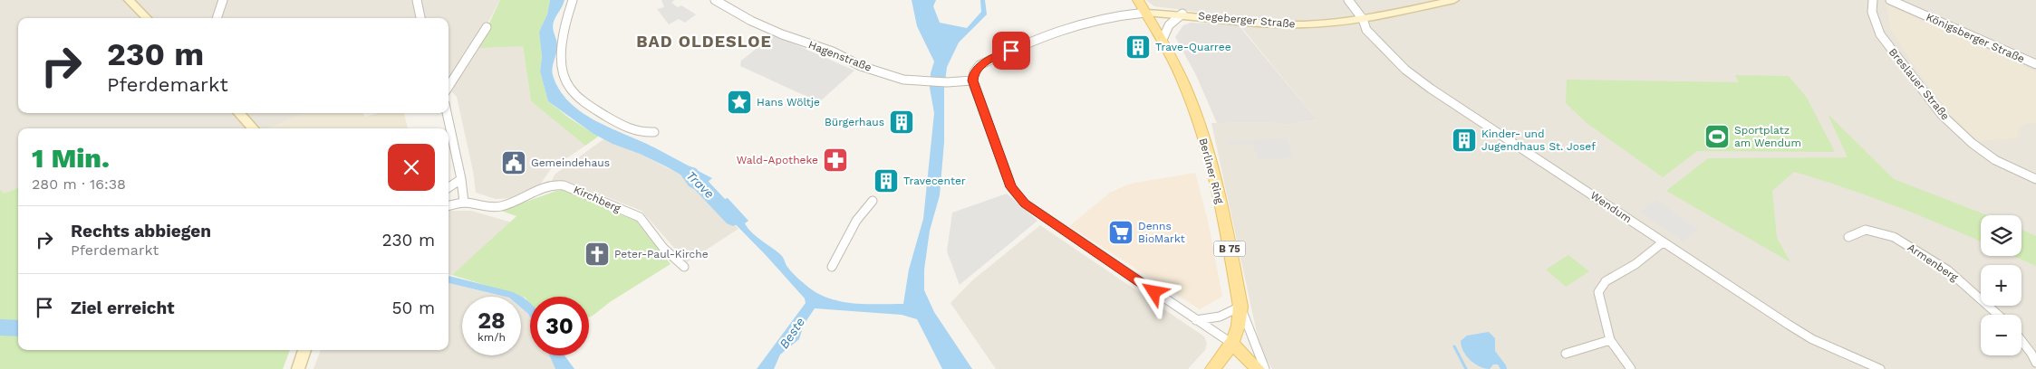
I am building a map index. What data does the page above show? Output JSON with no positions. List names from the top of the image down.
{
  "streets": {
    "main road": ["Segeberger Straße", "Berliner Ring", "B 75"],
    "street": [
      "Königsberger Straße",
      "Hagenstraße",
      "Breslauer Straße",
      "Kirchberg",
      "Wendum",
      "Armenberg"
    ]
  },
  "crossings": [
    ["Segeberger Straße", "Berliner Ring"],
    ["Segeberger Straße", "Wendum"],
    ["Segeberger Straße", "B 75"],
    ["Berliner Ring", "B 75"]
  ],
  "districts": ["BAD OLDESLOE"],
  "water": ["Trave", "Beste"],
  "places": {
    "building": [
      "Trave-Quarree",
      "Bürgerhaus",
      "Kinder- und Jugendhaus St. Josef",
      "Travecenter"
    ],
    "place": ["Hans Wöltje"],
    "sports": ["Sportplatz am Wendum"],
    "pharmacy": ["Wald-Apotheke"],
    "public building": ["Gemeindehaus"],
    "supermarket": ["Denns BioMarkt"],
    "church": ["Peter-Paul-Kirche"]
  },
  "page": {
    "turn": ["230 m", "Pferdemarkt"],
    "heading": ["1 Min.", "280 m · 16:38"],
    "list": [
      {
        "name": "Rechts abbiegen",
        "note": "Pferdemarkt",
        "value": "230 m"
      },
      {
        "name": "Ziel erreicht",
        "value": "50 m"
      }
    ],
    "map_buttons": ["+", "−"],
    "speed": "28 km/h",
    "limit": "30"
  }
}
